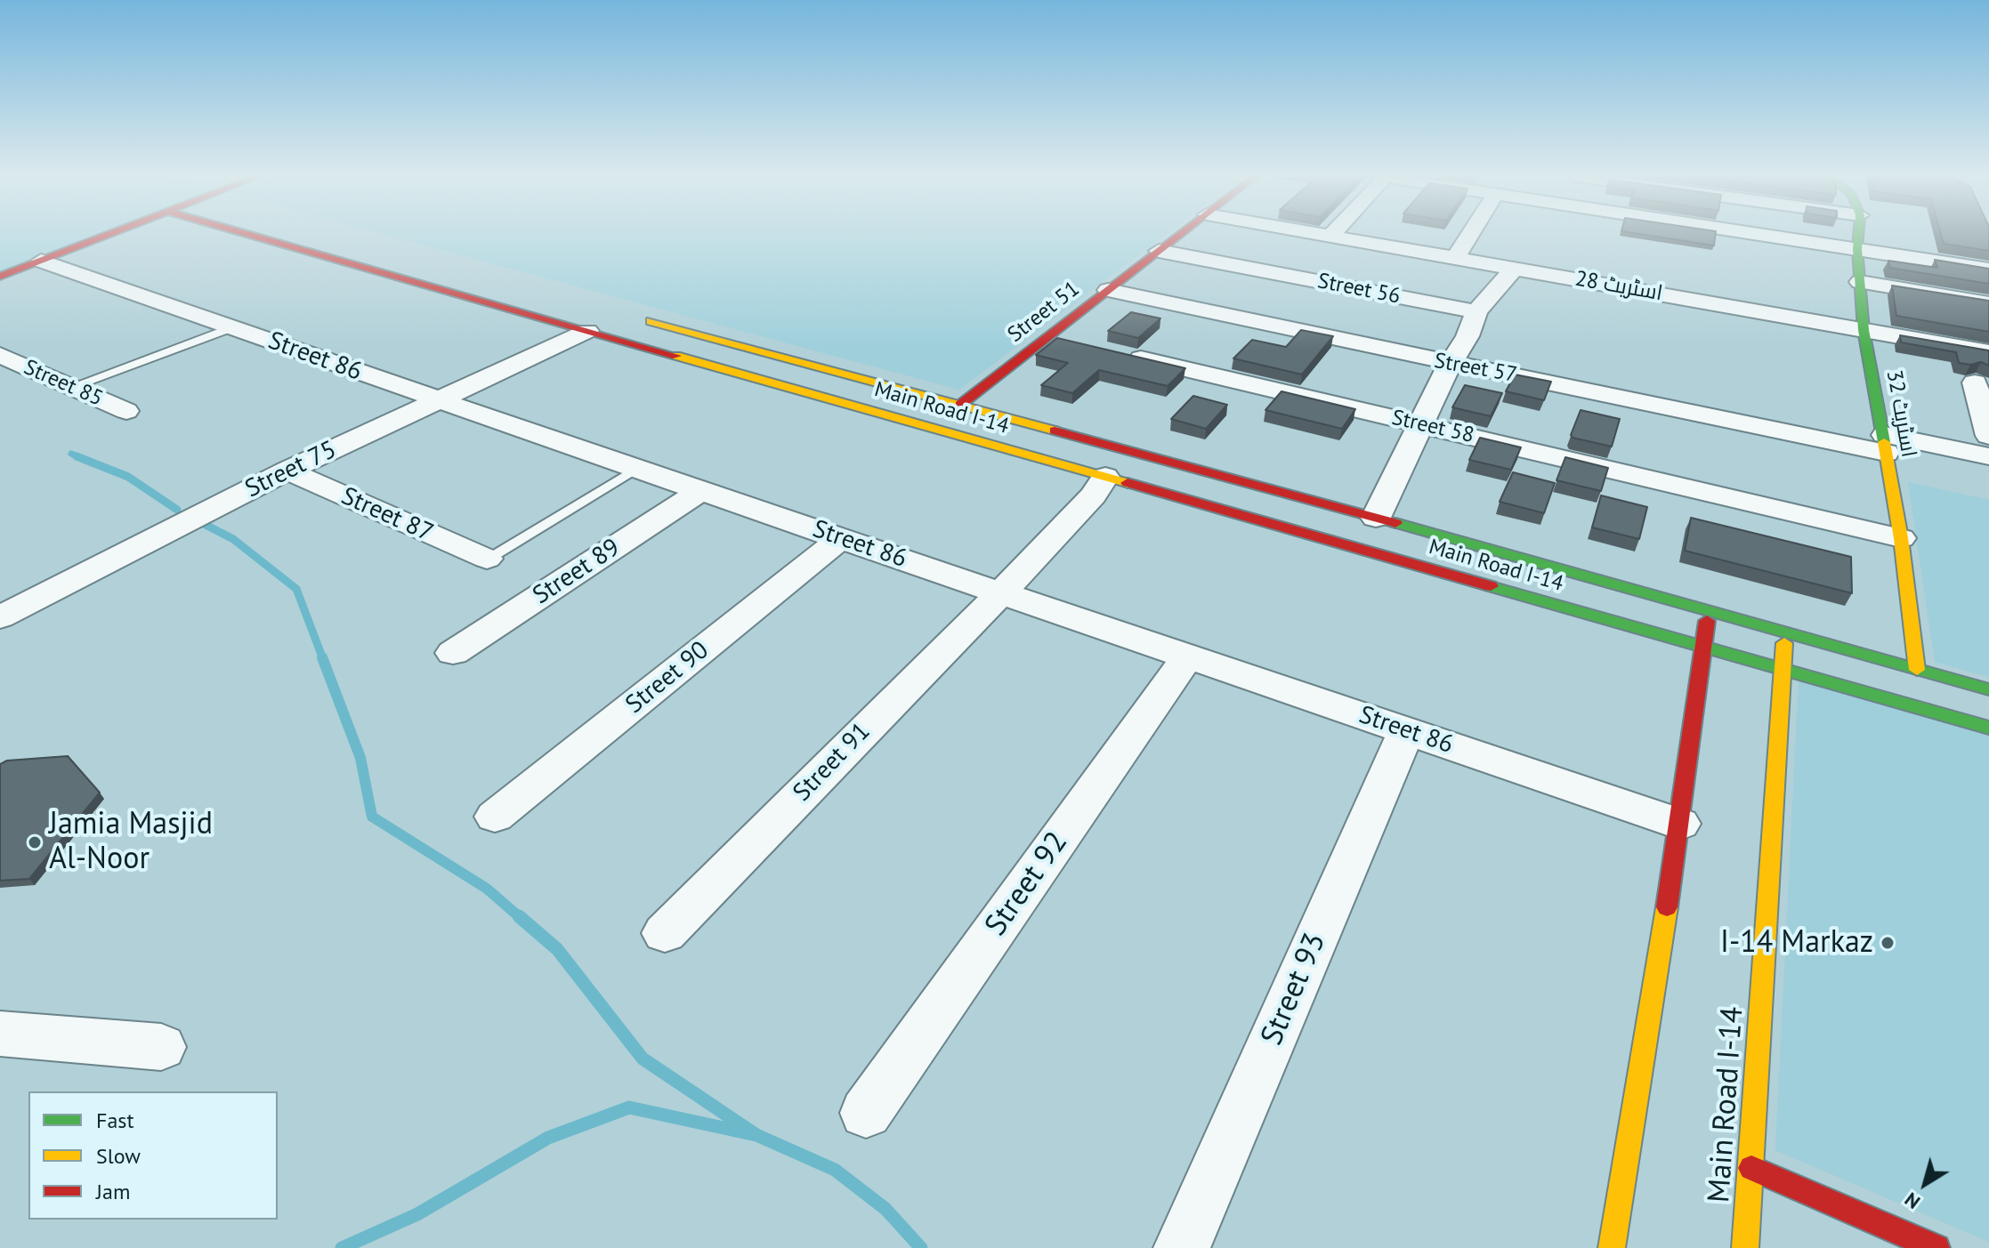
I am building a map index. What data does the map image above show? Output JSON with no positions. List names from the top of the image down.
{
  "streets": {
    "main road": ["Street 51", "Main Road I-14", "اسٹریٹ 32"],
    "street": [
      "اسٹریٹ 28",
      "Street 56",
      "Street 86",
      "Street 57",
      "Street 85",
      "Street 58",
      "Street 75",
      "Street 87",
      "Street 89",
      "Street 90",
      "Street 91",
      "Street 92",
      "Street 93"
    ]
  },
  "crossings": [
    ["اسٹریٹ 28", "اسٹریٹ 32"],
    ["Street 56", "Street 51"],
    ["Street 51", "Street 57"],
    ["Street 51", "Main Road I-14"],
    ["Street 86", "Street 75"],
    ["Street 86", "Street 89"],
    ["Street 86", "Street 90"],
    ["Street 86", "Street 91"],
    ["Street 86", "Street 92"],
    ["Street 86", "Street 93"],
    ["Street 57", "اسٹریٹ 32"],
    ["Main Road I-14", "اسٹریٹ 32"],
    ["Main Road I-14", "Street 75"],
    ["Main Road I-14", "Street 91"],
    ["اسٹریٹ 32", "Street 58"],
    ["Street 75", "Street 87"]
  ],
  "places": ["Jamia Masjid Al-Noor", "I-14 Markaz"],
  "legend": ["Fast", "Slow", "Jam"],
  "north": "bottom left"
}
